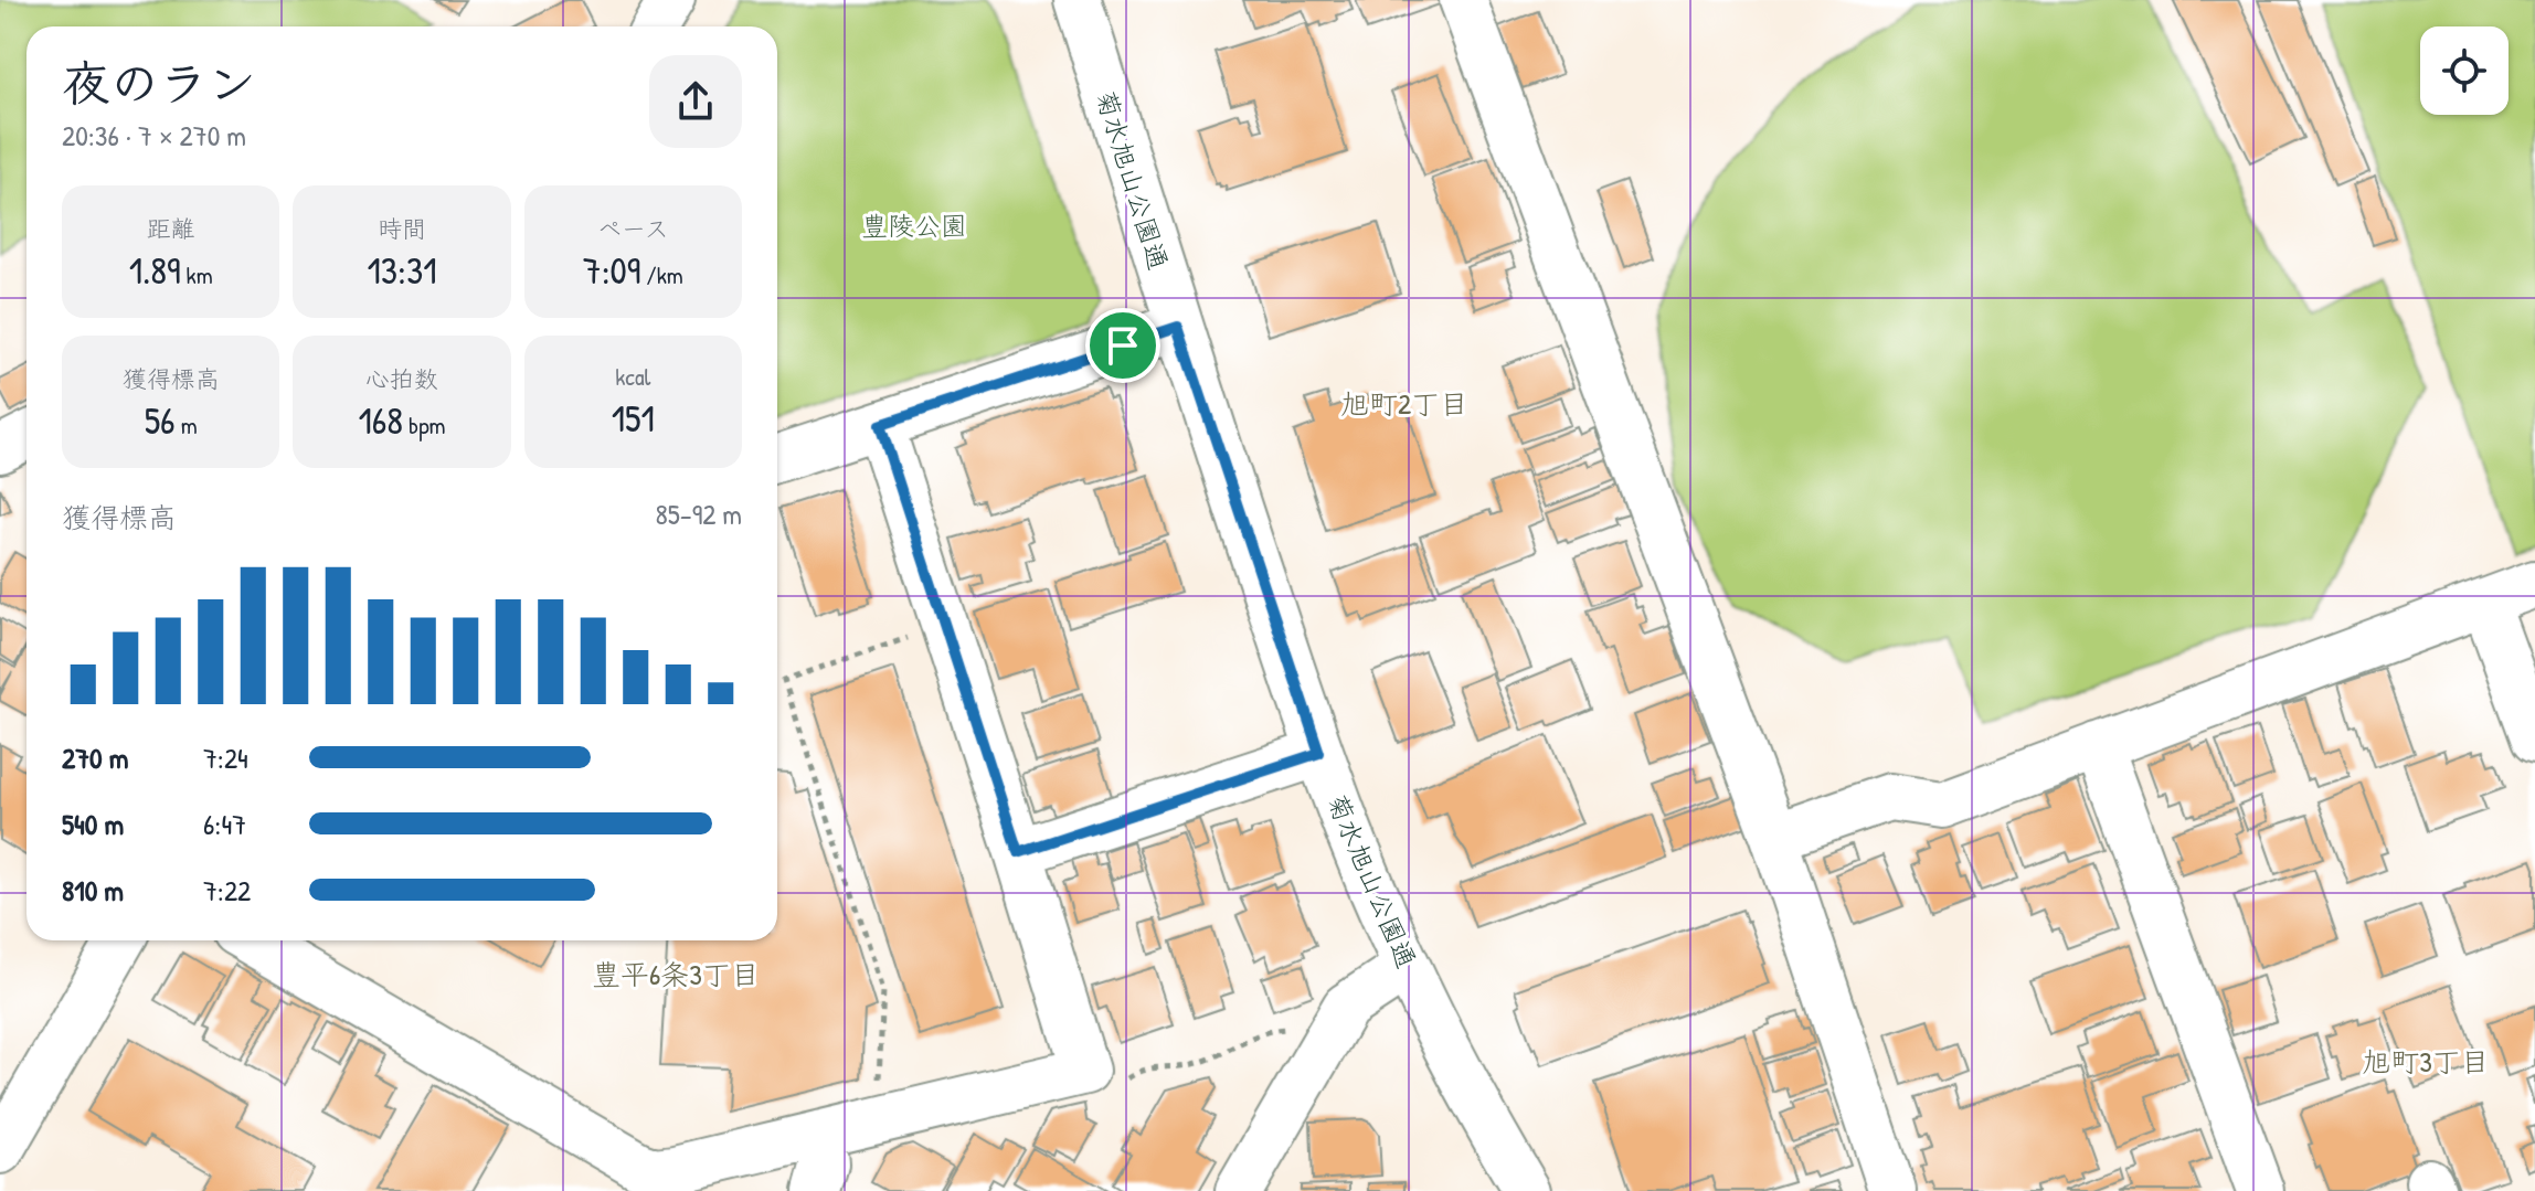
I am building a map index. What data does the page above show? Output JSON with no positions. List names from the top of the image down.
{
  "streets": {
    "street": ["菊水旭山公園通"]
  },
  "districts": ["旭町2丁目", "豊平6条3丁目", "旭町3丁目"],
  "parks": ["豊陵公園"],
  "page": {
    "heading": ["夜のラン", "20:36 · 7 × 270 m"],
    "stats": [
      ["距離", "1.89 km"],
      ["時間", "13:31"],
      ["ペース", "7:09 /km"],
      ["獲得標高", "56 m"],
      ["心拍数", "168 bpm"],
      ["kcal", "151"]
    ],
    "chart": ["獲得標高", "85–92 m"],
    "list": [
      {
        "name": "270 m",
        "note": "7:24"
      },
      {
        "name": "540 m",
        "note": "6:47"
      },
      {
        "name": "810 m",
        "note": "7:22"
      }
    ]
  }
}
